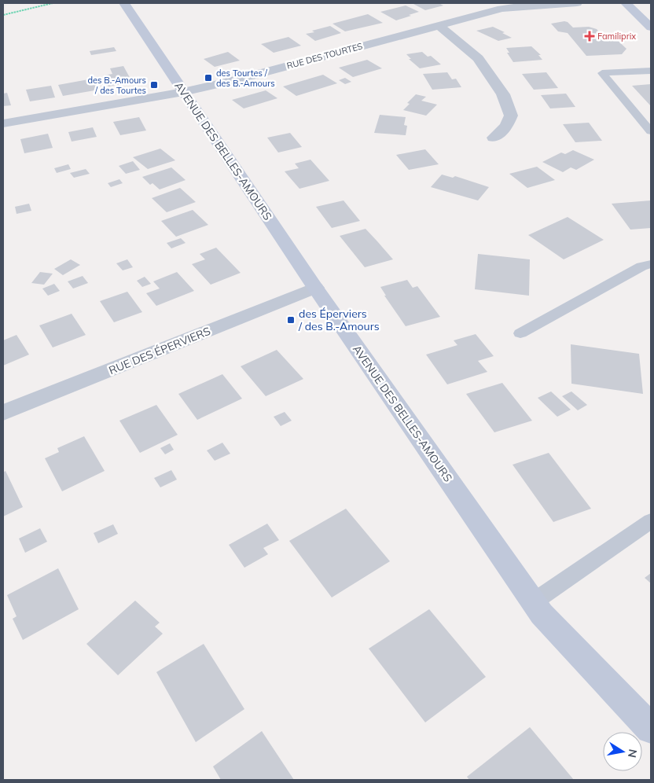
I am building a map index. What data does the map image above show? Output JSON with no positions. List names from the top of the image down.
{
  "streets": {
    "street": ["RUE DES TOURTES", "AVENUE DES BELLES-AMOURS", "RUE DES ÉPERVIERS"]
  },
  "crossings": [
    ["RUE DES TOURTES", "AVENUE DES BELLES-AMOURS"],
    ["AVENUE DES BELLES-AMOURS", "RUE DES ÉPERVIERS"]
  ],
  "places": {
    "health": ["Familiprix"],
    "transit": ["des Tourtes / des B.-Amours", "des B.-Amours / des Tourtes", "des Éperviers / des B.-Amours"]
  },
  "north": "right"
}
